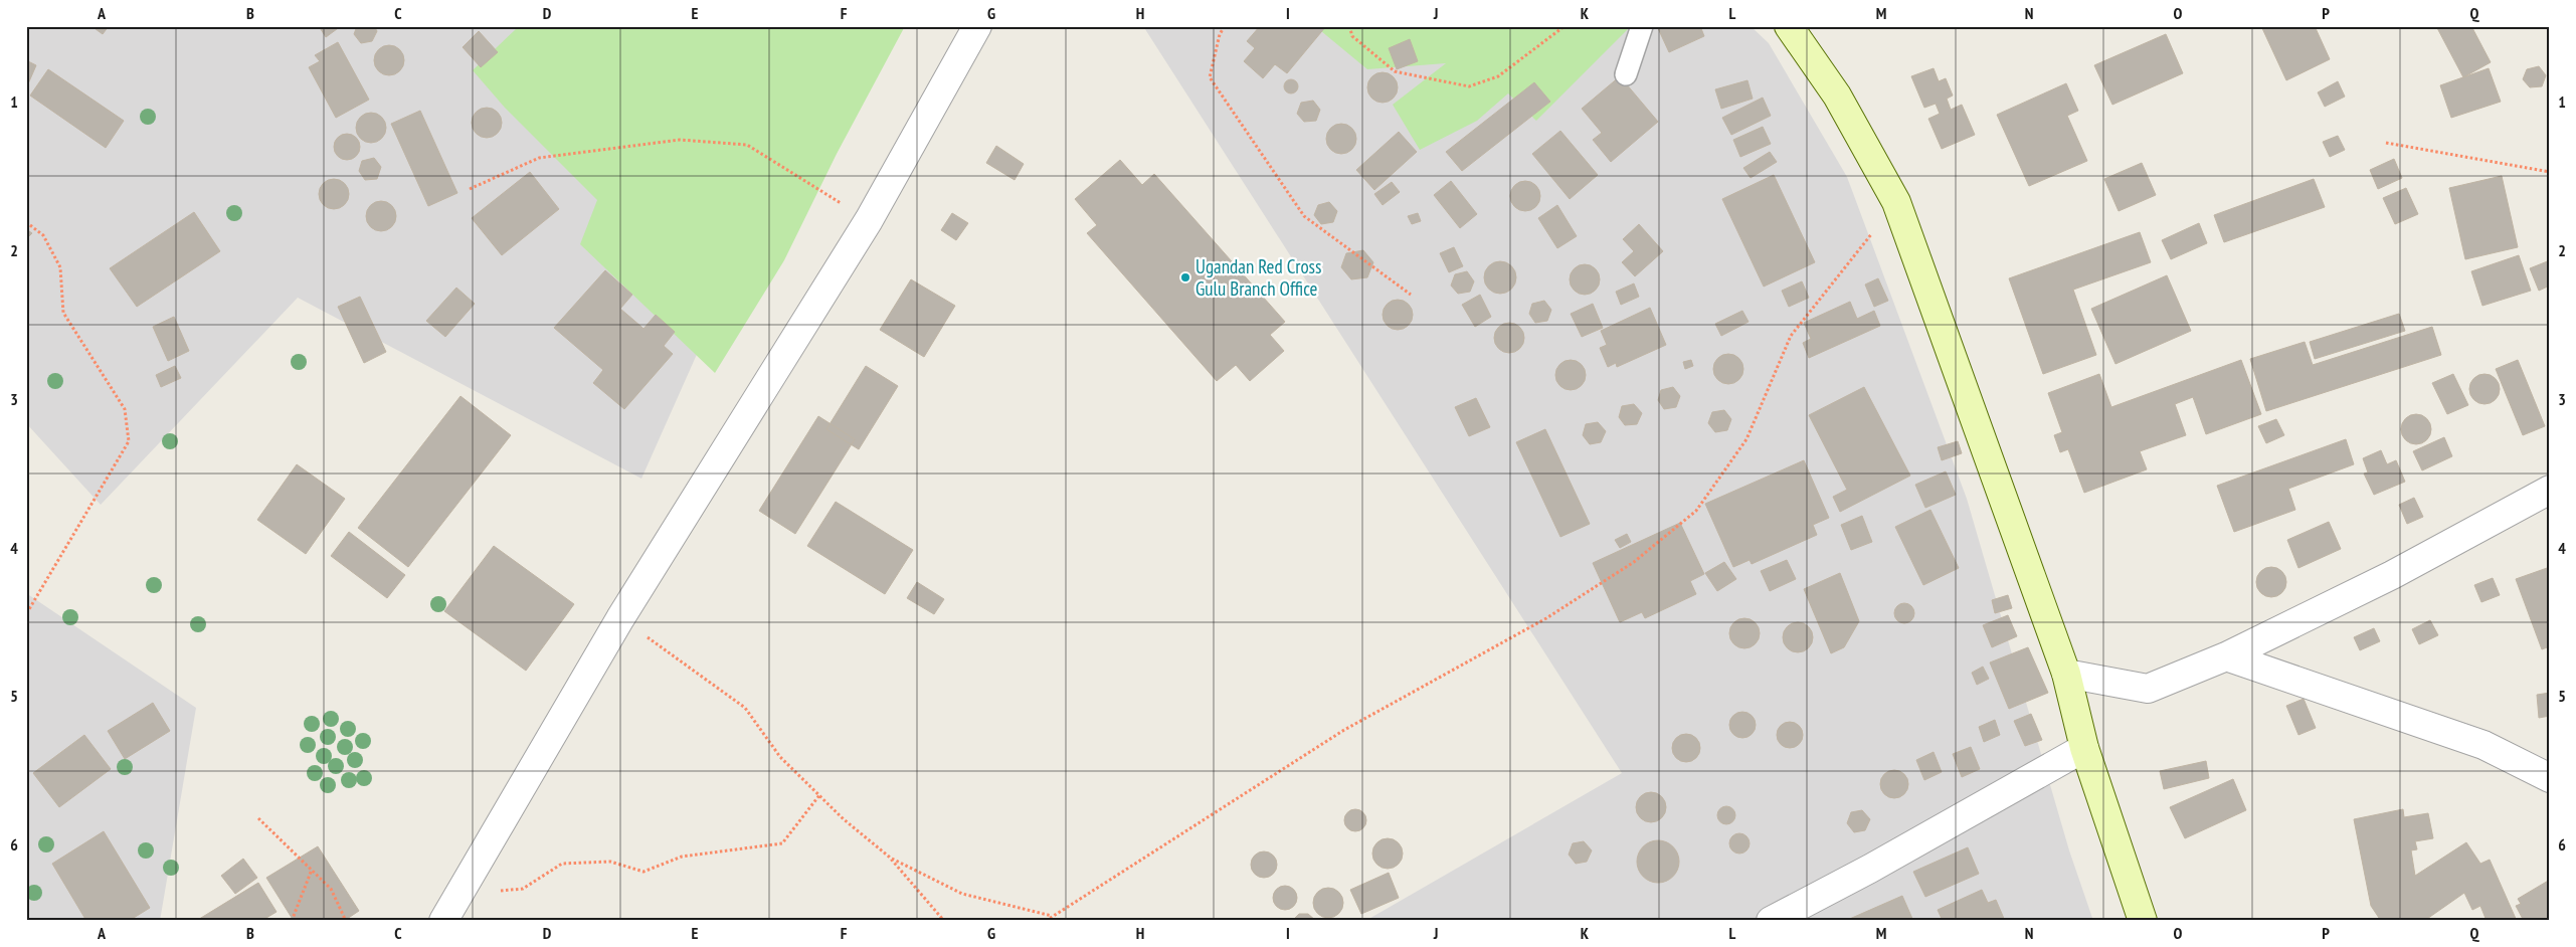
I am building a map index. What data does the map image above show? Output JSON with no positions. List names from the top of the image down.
{
  "places": ["Ugandan Red Cross Gulu Branch Office"],
  "grid": {
    "columns": [
      "A",
      "B",
      "C",
      "D",
      "E",
      "F",
      "G",
      "H",
      "I",
      "J",
      "K",
      "L",
      "M",
      "N",
      "O",
      "P",
      "Q"
    ],
    "rows": [
      "1",
      "2",
      "3",
      "4",
      "5",
      "6"
    ]
  }
}
